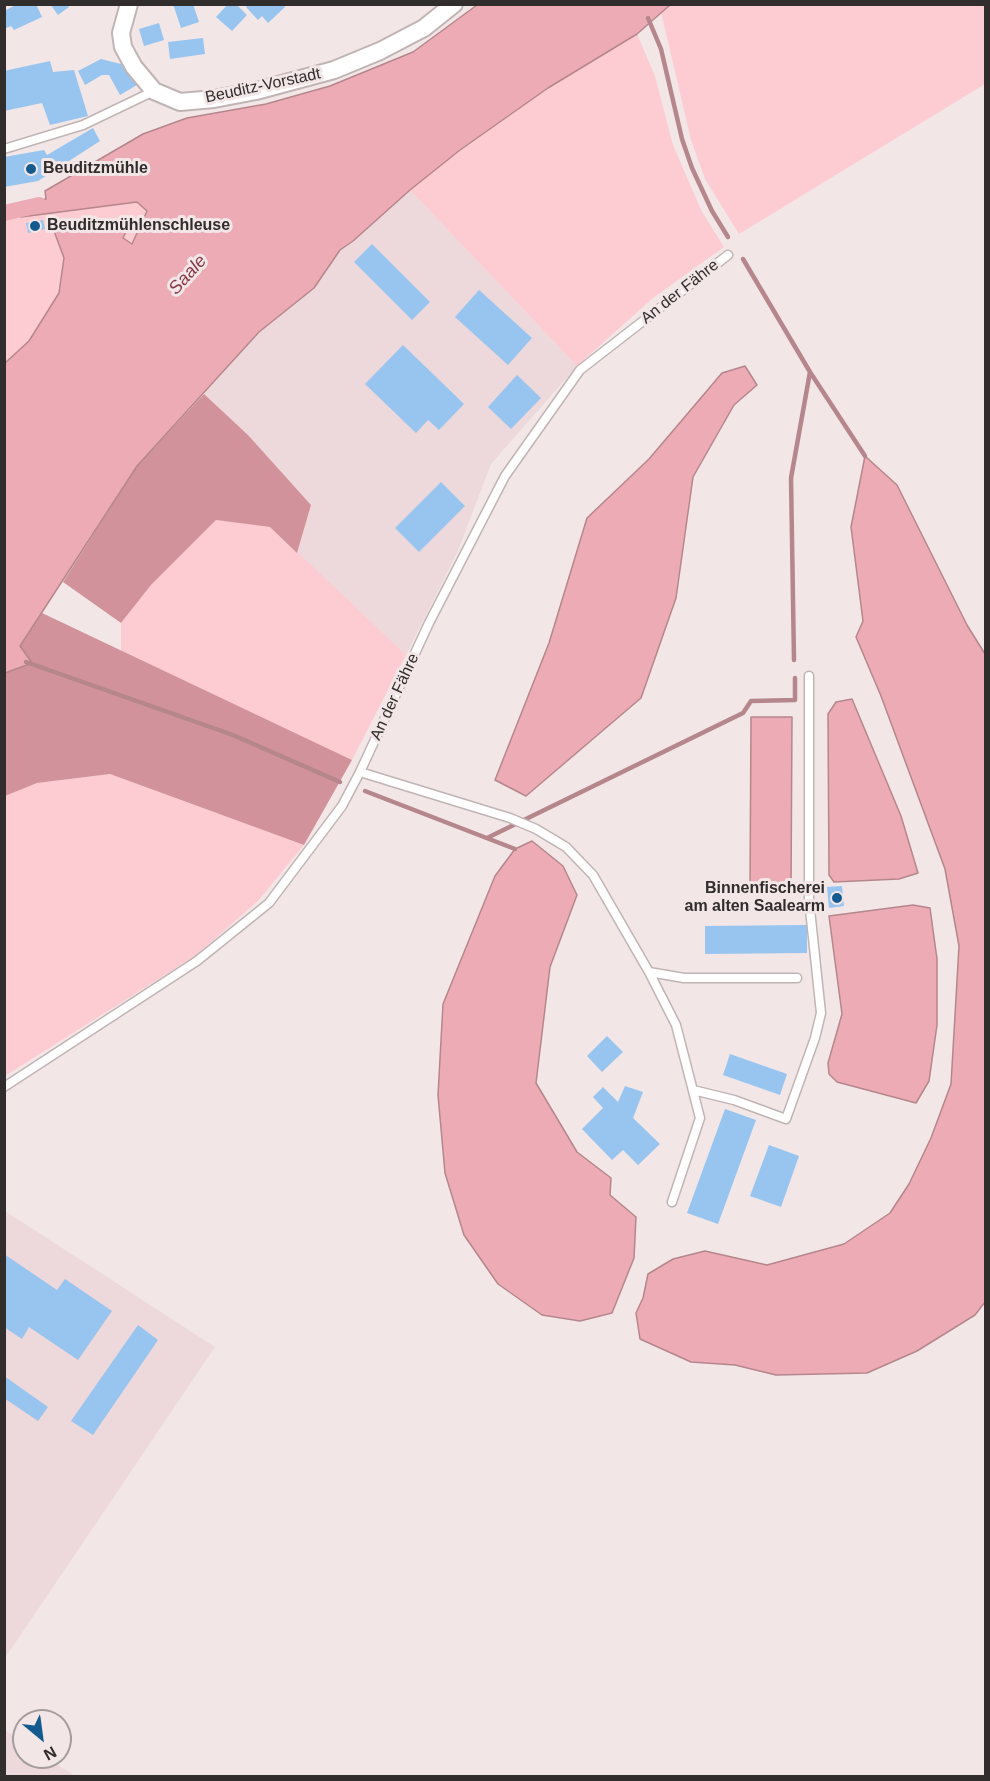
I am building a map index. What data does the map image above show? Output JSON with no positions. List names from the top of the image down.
{
  "streets": {
    "street": ["Beuditz-Vorstadt"],
    "lane": ["An der Fähre"]
  },
  "water": ["Saale"],
  "places": ["Beuditzmühle", "Beuditzmühlenschleuse", "Binnenfischerei am alten Saalearm"],
  "north": "bottom right"
}
